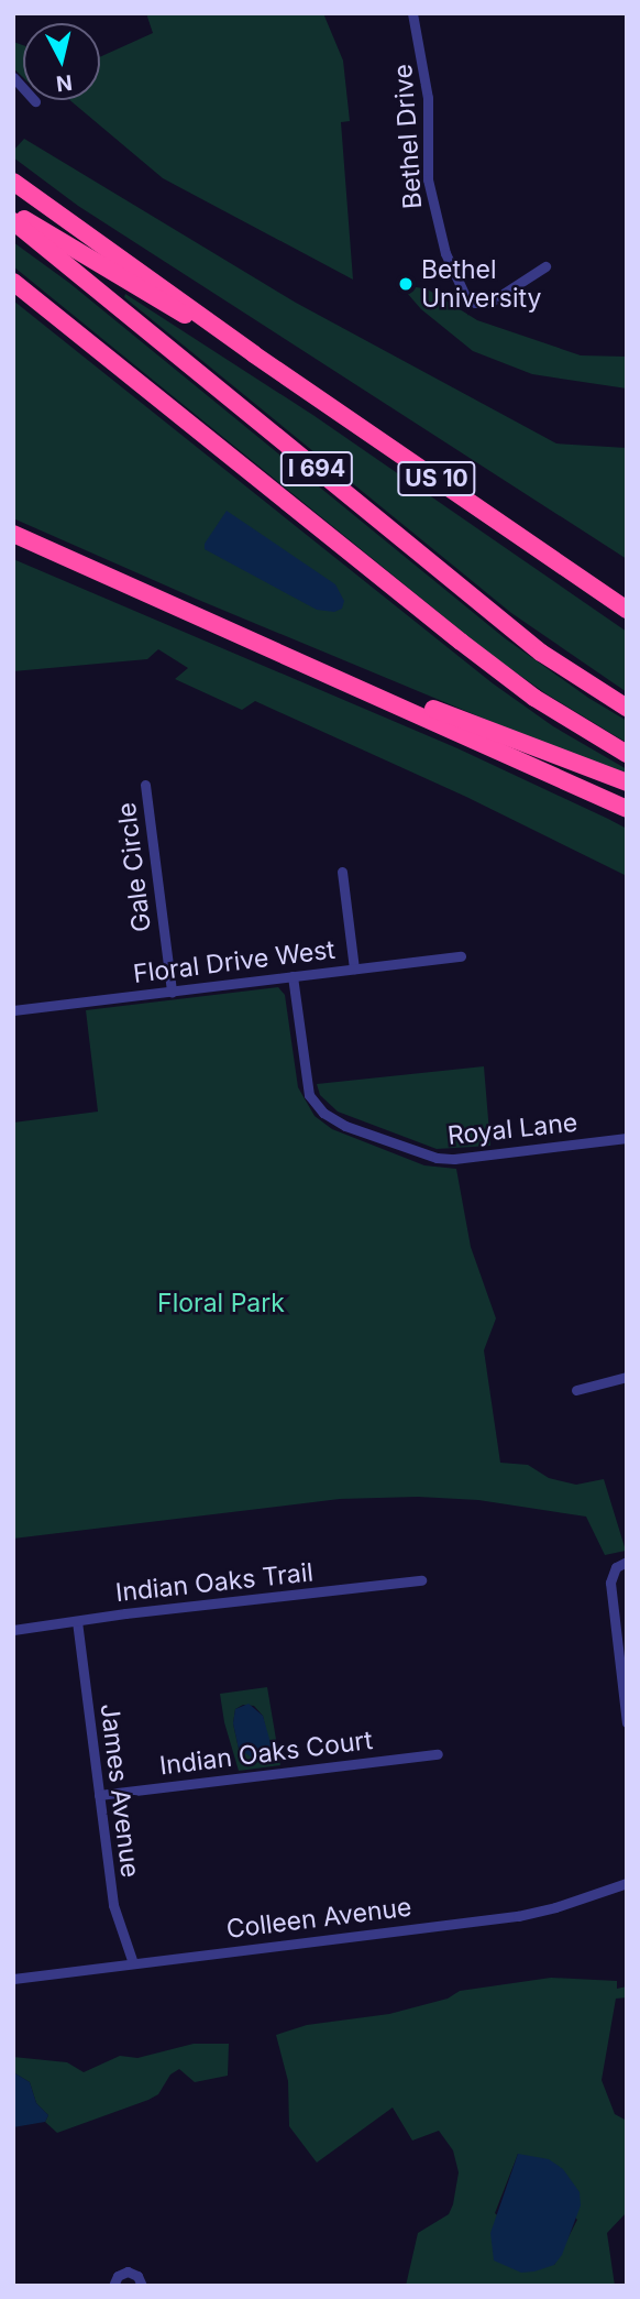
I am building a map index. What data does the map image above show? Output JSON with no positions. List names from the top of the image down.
{
  "streets": {
    "highway": ["I 694", "US 10"],
    "street": [
      "Bethel Drive",
      "Gale Circle",
      "Floral Drive West",
      "Royal Lane",
      "Indian Oaks Trail",
      "Indian Oaks Court",
      "James Avenue",
      "Colleen Avenue"
    ]
  },
  "crossings": [
    ["Gale Circle", "Floral Drive West"],
    ["Floral Drive West", "Royal Lane"],
    ["Indian Oaks Trail", "James Avenue"],
    ["Indian Oaks Court", "James Avenue"],
    ["James Avenue", "Colleen Avenue"]
  ],
  "parks": ["Floral Park"],
  "places": ["Bethel University"],
  "north": "bottom"
}
